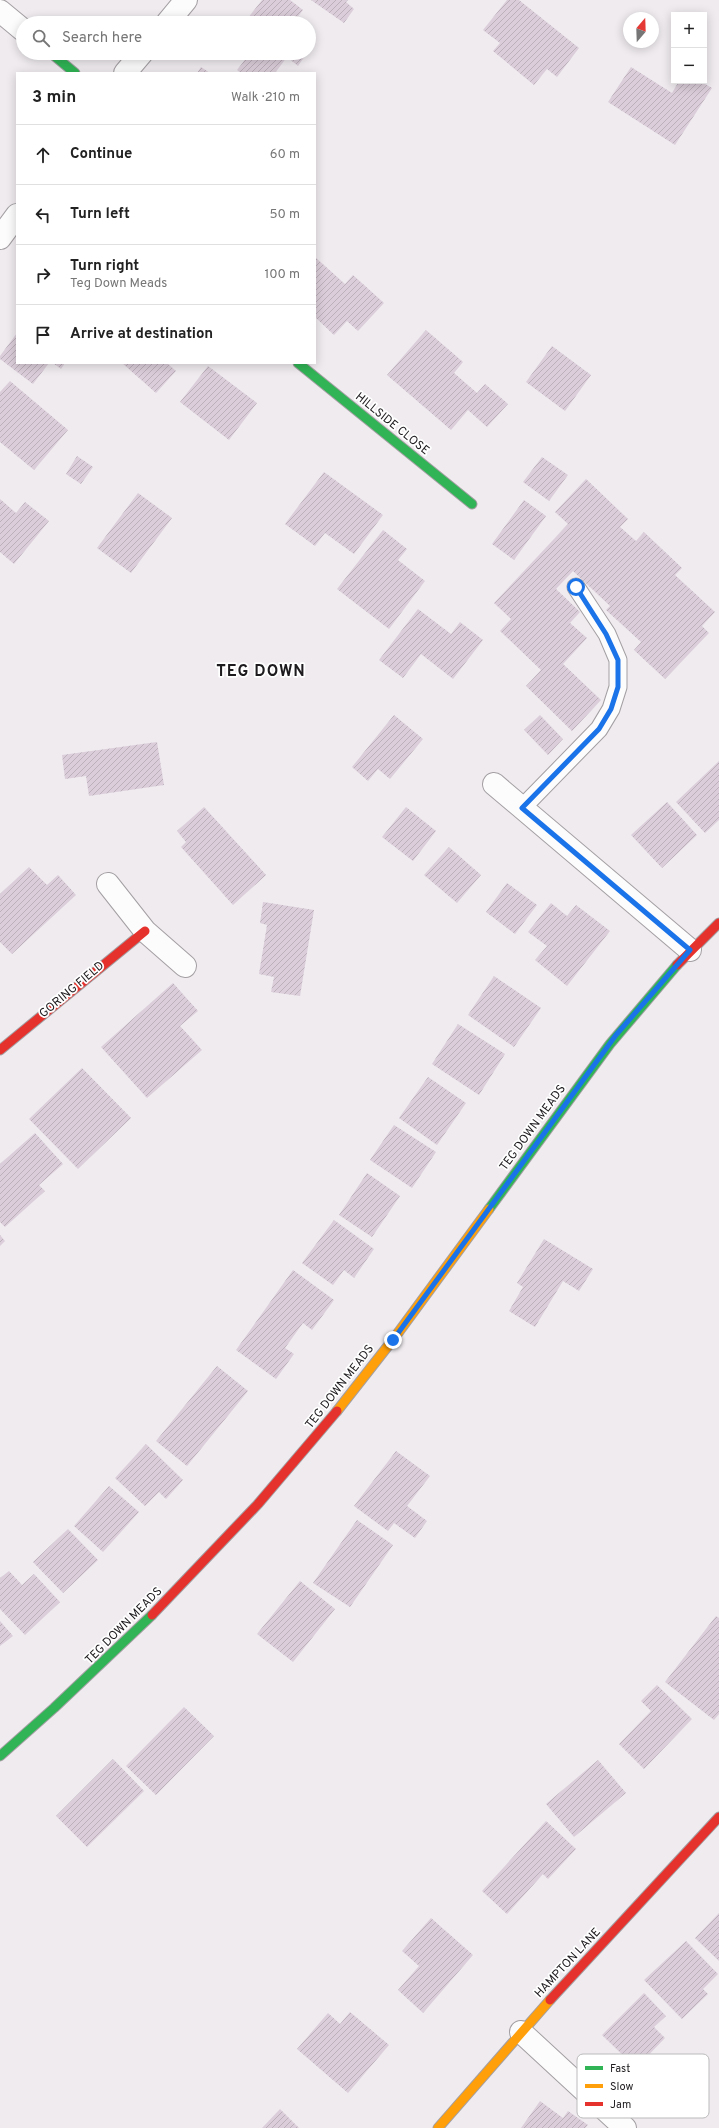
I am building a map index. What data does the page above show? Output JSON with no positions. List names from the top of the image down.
{
  "streets": {
    "street": [
      "HILLSIDE CLOSE",
      "GORING FIELD",
      "TEG DOWN MEADS",
      "HAMPTON LANE"
    ]
  },
  "districts": ["TEG DOWN"],
  "legend": ["Fast", "Slow", "Jam"],
  "north": "top",
  "page": {
    "map_buttons": ["+", "−"],
    "search": "Search here",
    "heading": ["3 min", "Walk · 210 m"],
    "list": [
      ["Continue", "60 m"],
      ["Turn left", "50 m"],
      ["Turn right", "Teg Down Meads", "100 m"],
      "Arrive at destination"
    ]
  }
}
